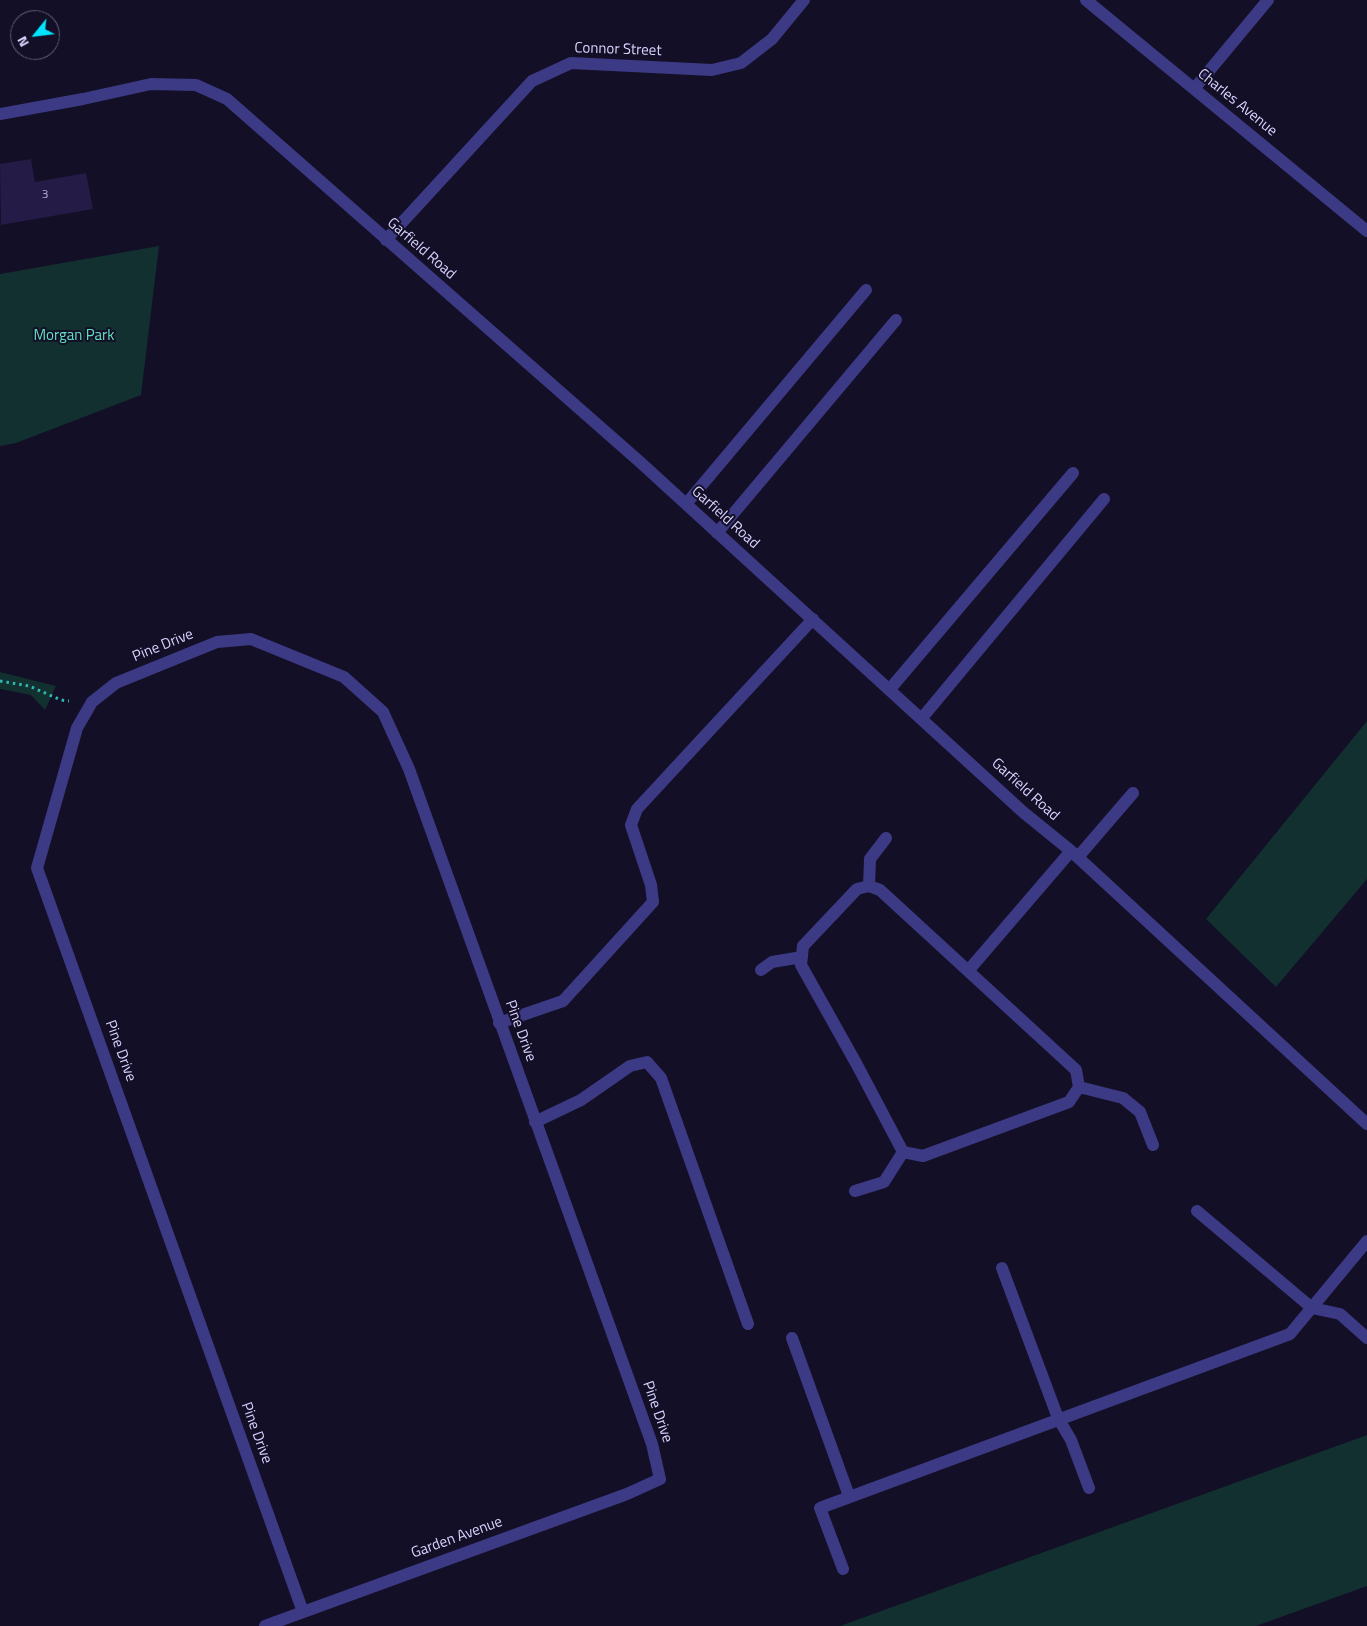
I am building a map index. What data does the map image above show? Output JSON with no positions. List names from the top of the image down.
{
  "streets": {
    "street": [
      "Connor Street",
      "Charles Avenue",
      "Garfield Road",
      "Pine Drive",
      "Garden Avenue"
    ]
  },
  "crossings": [
    ["Connor Street", "Garfield Road"],
    ["Pine Drive", "Garden Avenue"]
  ],
  "parks": ["Morgan Park"],
  "house_numbers": ["3"],
  "north": "bottom left"
}
